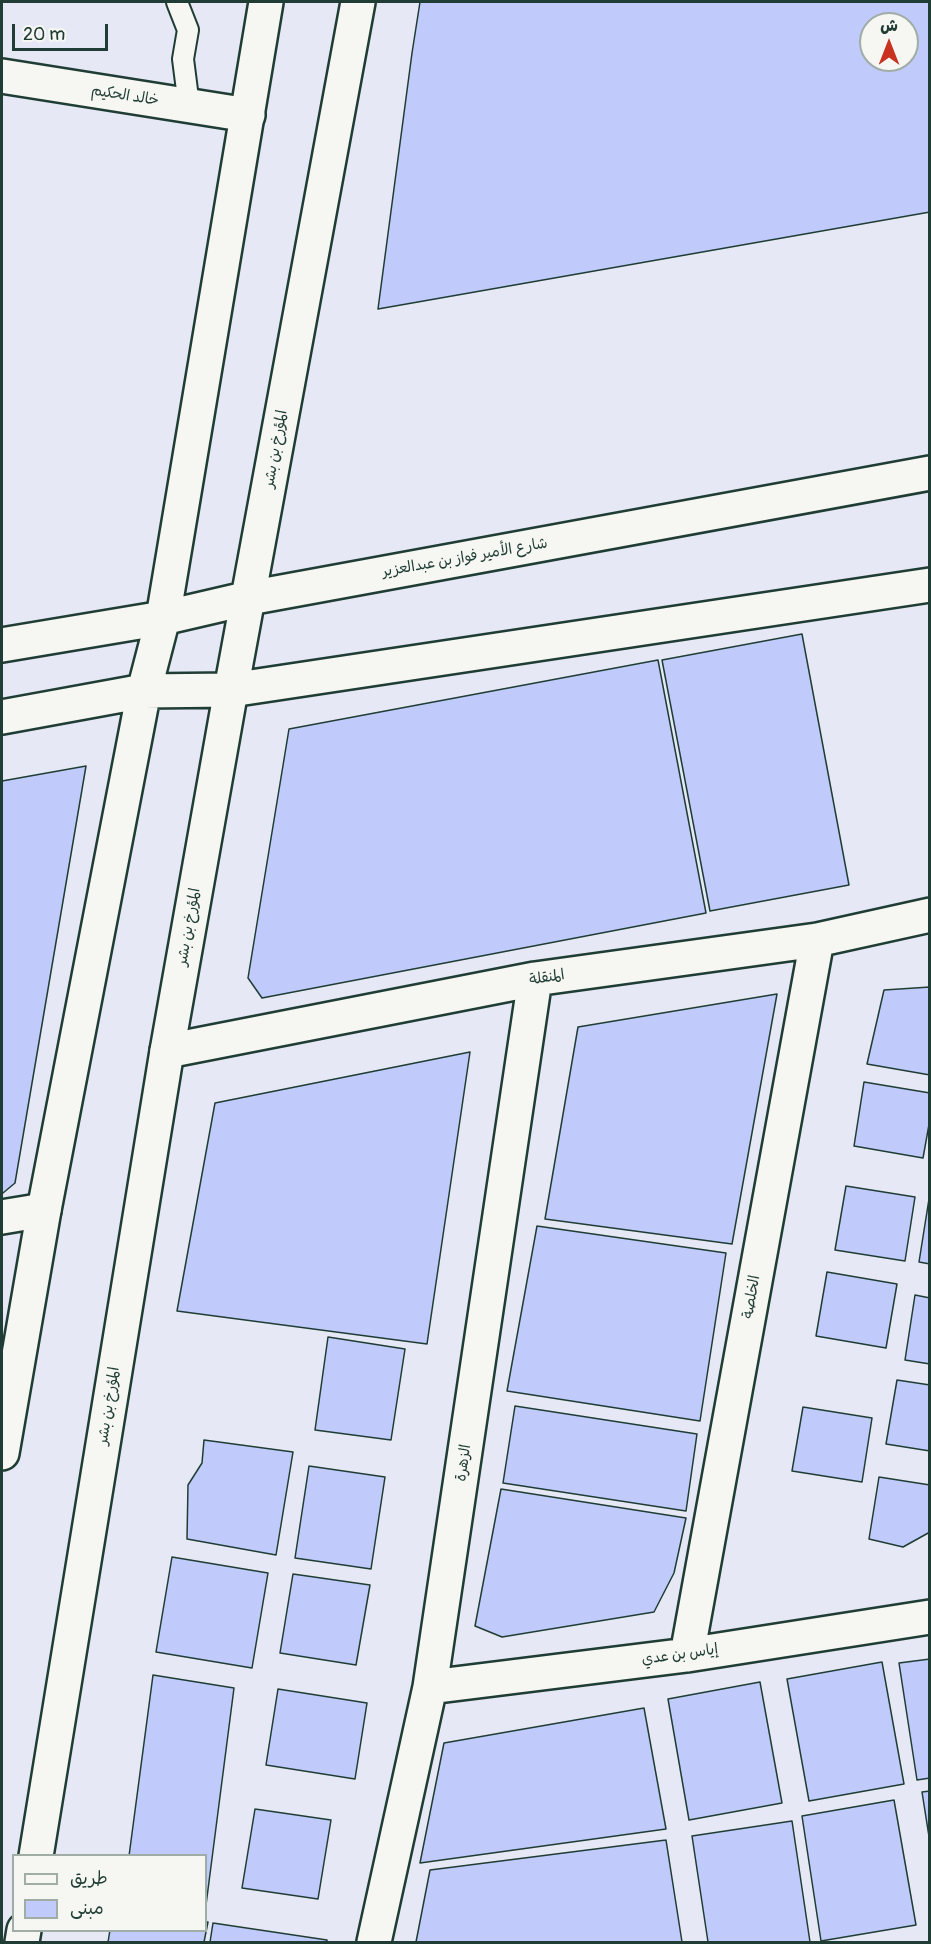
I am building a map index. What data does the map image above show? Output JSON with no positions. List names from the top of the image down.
{
  "streets": {
    "street": [
      "خالد الحكيم",
      "المؤرخ بن بشر",
      "شارع الأمير فواز بن عبدالعزير",
      "المنقلة",
      "الخلصة",
      "الزهرة",
      "إياس بن عدي"
    ]
  },
  "crossings": [
    ["المؤرخ بن بشر", "شارع الأمير فواز بن عبدالعزير"],
    ["المؤرخ بن بشر", "المنقلة"],
    ["المنقلة", "الخلصة"],
    ["المنقلة", "الزهرة"],
    ["الخلصة", "إياس بن عدي"],
    ["الزهرة", "إياس بن عدي"]
  ],
  "legend": ["طريق", "مبنى"],
  "scale_bar": "20 m",
  "north": "top"
}
